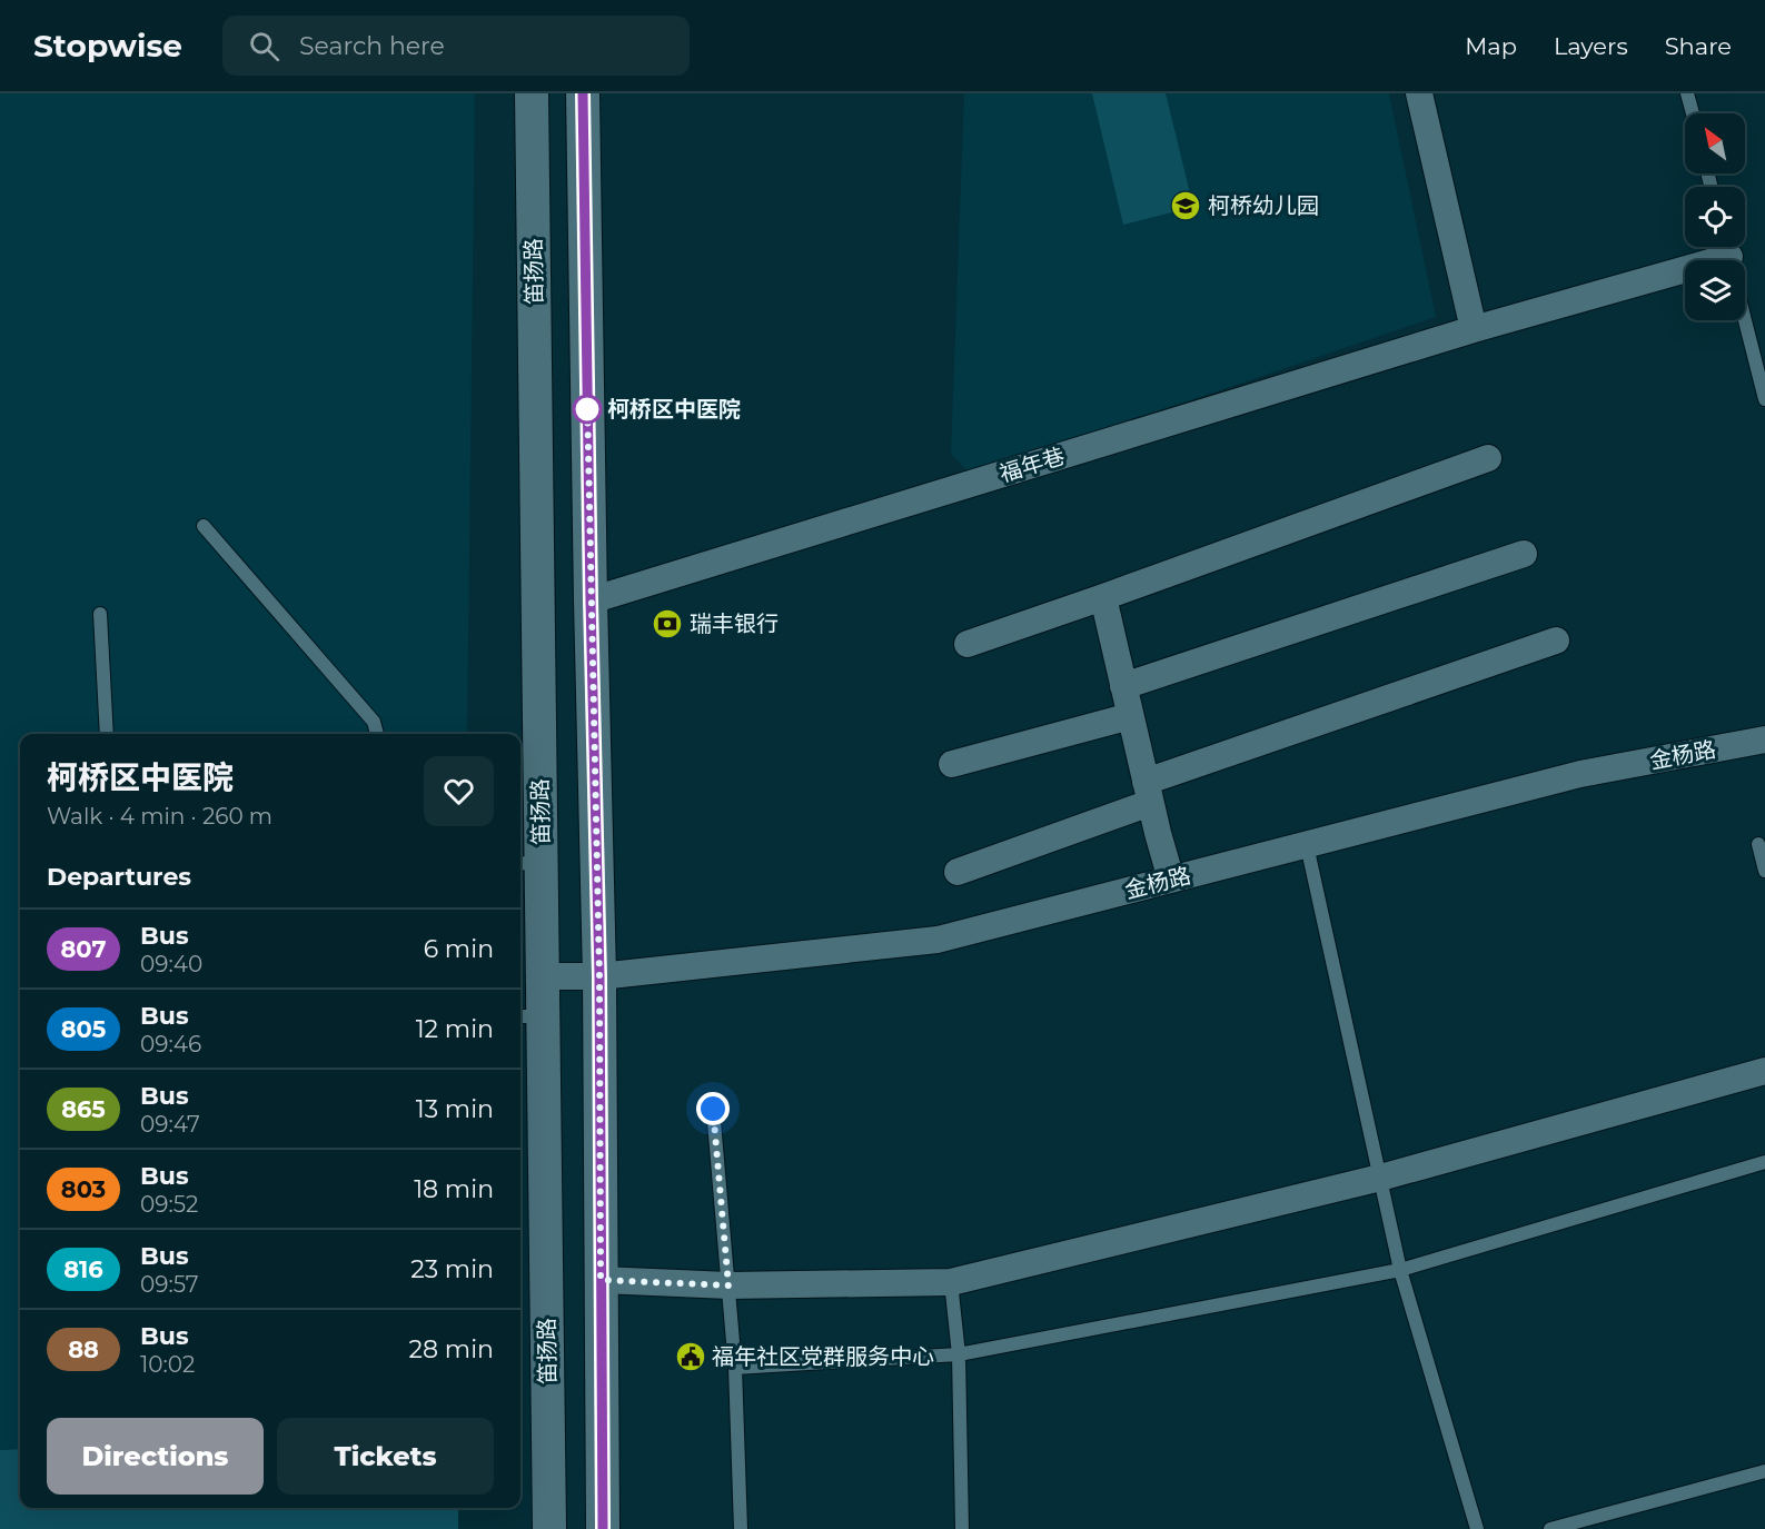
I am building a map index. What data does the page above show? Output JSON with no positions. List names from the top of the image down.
{
  "streets": {
    "street": ["笛扬路", "福年巷", "金杨路"]
  },
  "crossings": [
    ["笛扬路", "金杨路"]
  ],
  "places": {
    "school or university": ["柯桥幼儿园"],
    "other": ["柯桥区中医院"],
    "bank": ["瑞丰银行"],
    "public building": ["福年社区党群服务中心"]
  },
  "lines": ["bus line 807"],
  "north": "top left",
  "page": {
    "header": "Stopwise",
    "search": "Search here",
    "nav": ["Map", "Layers", "Share"],
    "heading": [
      ["柯桥区中医院", "Walk · 4 min · 260 m"],
      "Departures"
    ],
    "list": [
      {
        "mark": "807",
        "name": "Bus",
        "note": "09:40",
        "value": "6 min"
      },
      {
        "mark": "805",
        "name": "Bus",
        "note": "09:46",
        "value": "12 min"
      },
      {
        "mark": "865",
        "name": "Bus",
        "note": "09:47",
        "value": "13 min"
      },
      {
        "mark": "803",
        "name": "Bus",
        "note": "09:52",
        "value": "18 min"
      },
      {
        "mark": "816",
        "name": "Bus",
        "note": "09:57",
        "value": "23 min"
      },
      {
        "mark": "88",
        "name": "Bus",
        "note": "10:02",
        "value": "28 min"
      }
    ],
    "buttons": ["Directions", "Tickets"]
  }
}
